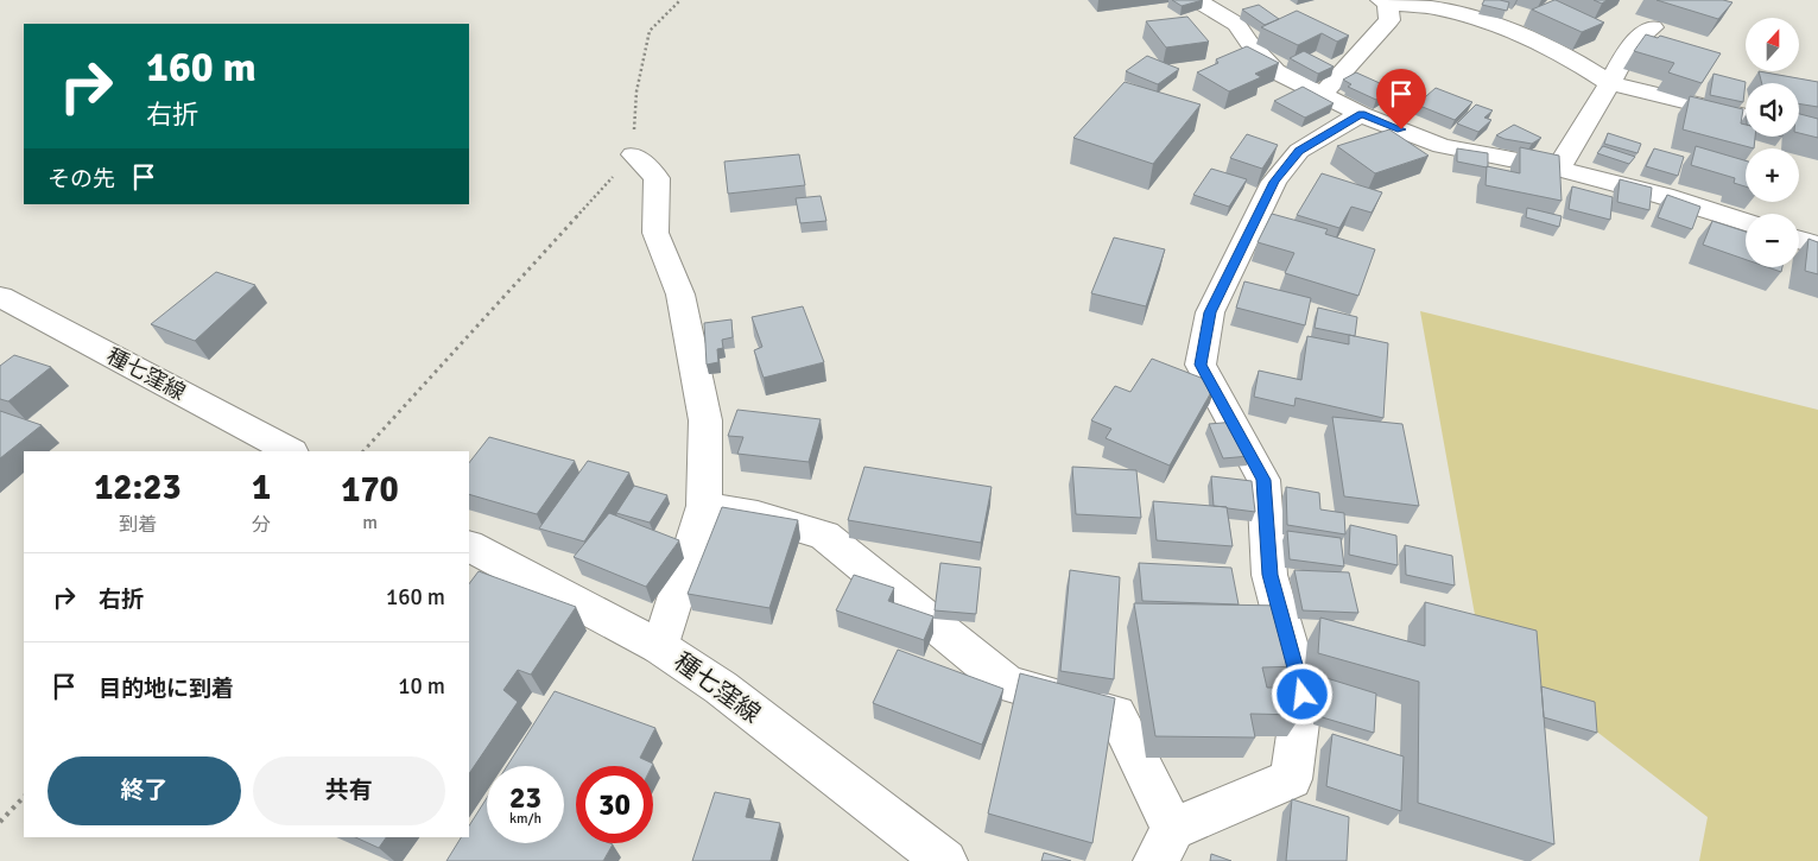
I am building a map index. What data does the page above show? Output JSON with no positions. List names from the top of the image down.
{
  "streets": {
    "street": ["種七窪線"]
  },
  "north": "top",
  "page": {
    "map_buttons": ["+", "−"],
    "turn": ["160 m", "右折"],
    "then": "その先",
    "eta": [
      "12:23",
      "到着",
      "1",
      "分",
      "170",
      "m"
    ],
    "list": [
      {
        "name": "右折",
        "value": "160 m"
      },
      {
        "name": "目的地に到着",
        "value": "10 m"
      }
    ],
    "buttons": ["終了", "共有"],
    "speed": "23 km/h",
    "limit": "30"
  }
}
